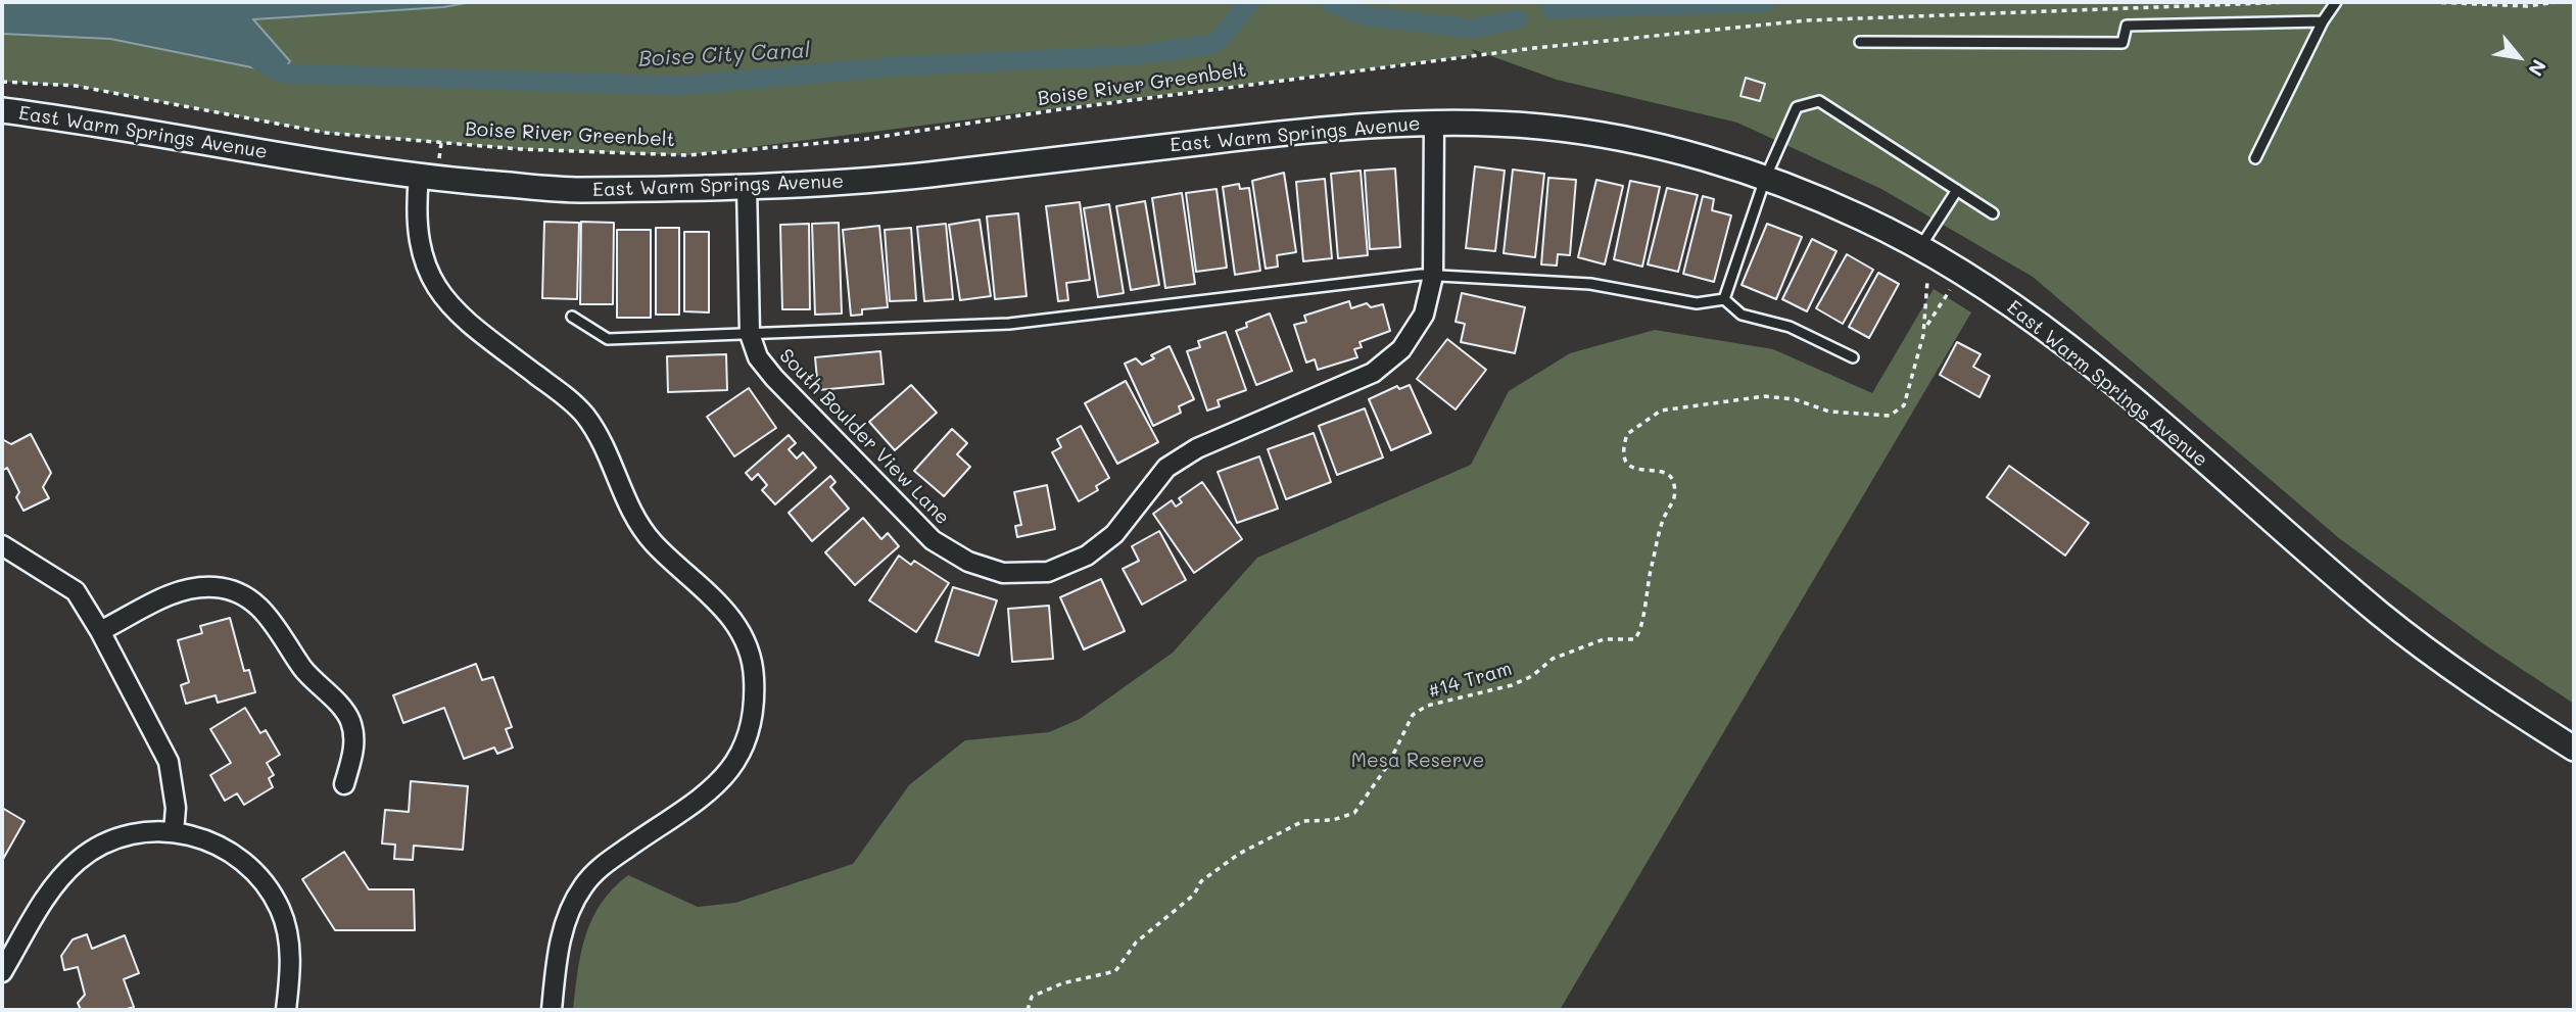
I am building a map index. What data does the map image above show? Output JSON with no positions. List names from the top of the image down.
{
  "streets": {
    "street": ["East Warm Springs Avenue", "South Boulder View Lane"],
    "path": ["Boise River Greenbelt", "#14 Tram"]
  },
  "crossings": [
    ["East Warm Springs Avenue", "South Boulder View Lane"],
    ["East Warm Springs Avenue", "#14 Tram"]
  ],
  "water": ["Boise City Canal"],
  "parks": ["Mesa Reserve"],
  "north": "bottom right"
}
